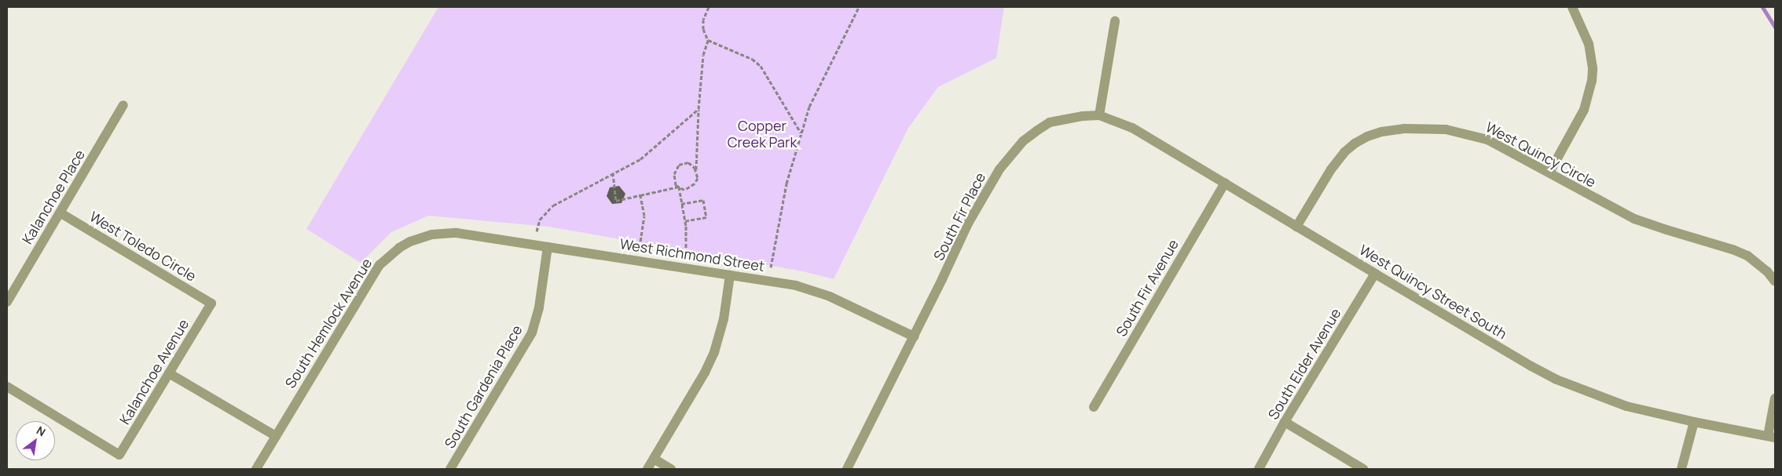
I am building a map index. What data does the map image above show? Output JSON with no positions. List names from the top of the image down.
{
  "streets": {
    "street": [
      "West Quincy Circle",
      "Kalanchoe Place",
      "South Fir Place",
      "West Toledo Circle",
      "West Richmond Street",
      "South Fir Avenue",
      "West Quincy Street South",
      "South Hemlock Avenue",
      "South Elder Avenue",
      "Kalanchoe Avenue",
      "South Gardenia Place"
    ]
  },
  "crossings": [
    ["West Quincy Circle", "West Quincy Street South"],
    ["Kalanchoe Place", "West Toledo Circle"],
    ["South Fir Place", "West Richmond Street"],
    ["South Fir Place", "West Quincy Street South"],
    ["West Toledo Circle", "Kalanchoe Avenue"],
    ["West Richmond Street", "South Hemlock Avenue"],
    ["West Richmond Street", "South Gardenia Place"],
    ["South Fir Avenue", "West Quincy Street South"],
    ["West Quincy Street South", "South Elder Avenue"]
  ],
  "parks": ["Copper Creek Park"],
  "north": "top right"
}
